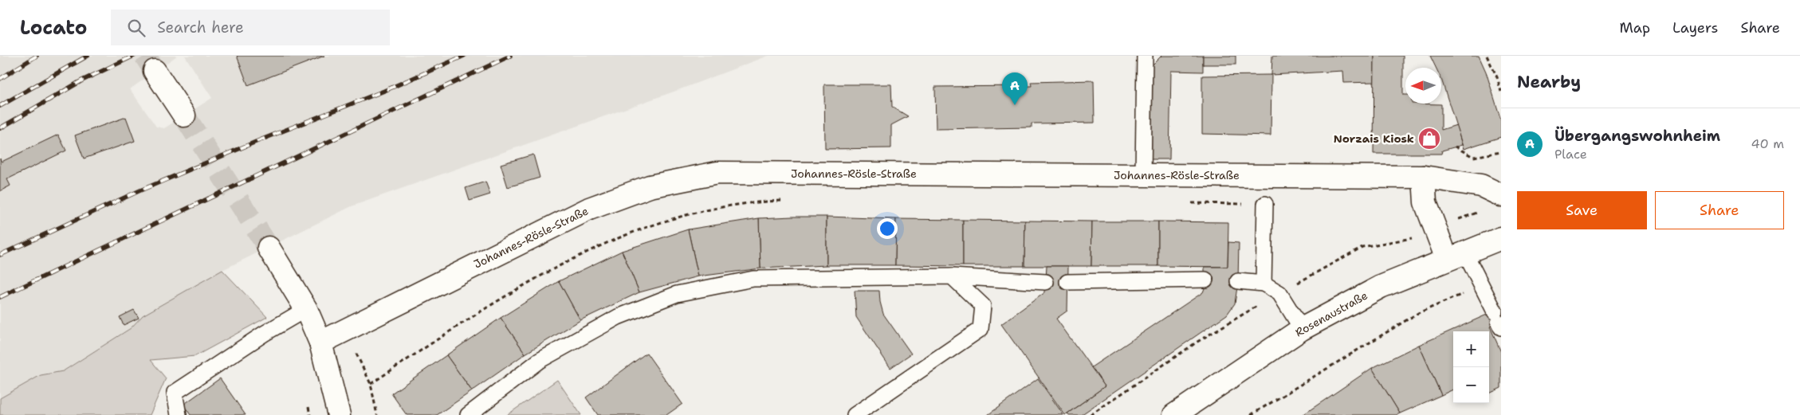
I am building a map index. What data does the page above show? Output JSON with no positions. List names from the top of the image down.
{
  "streets": {
    "street": ["Johannes-Rösle-Straße", "Rosenaustraße"]
  },
  "places": {
    "shop": ["Norzais Kiosk"]
  },
  "north": "left",
  "page": {
    "header": "Locato",
    "search": "Search here",
    "nav": ["Map", "Layers", "Share"],
    "heading": "Nearby",
    "pins": "A",
    "list": [
      {
        "mark": "A",
        "name": "Übergangswohnheim",
        "note": "Place",
        "value": "40 m"
      }
    ],
    "buttons": ["Save", "Share"],
    "map_buttons": ["+", "−"]
  }
}
